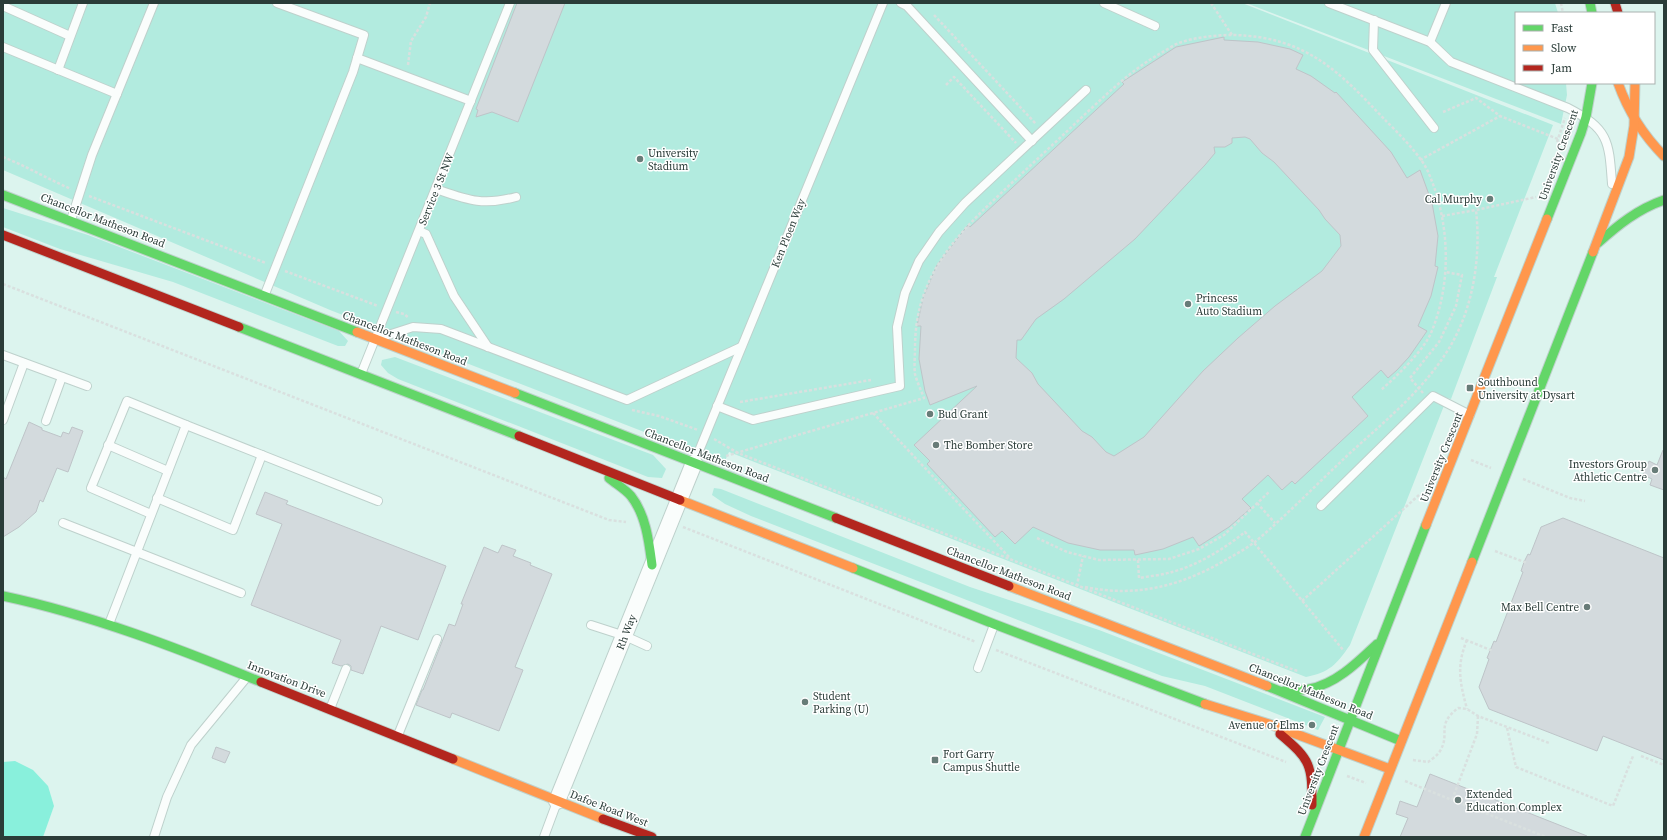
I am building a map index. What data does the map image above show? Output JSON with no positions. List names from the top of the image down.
{
  "streets": {
    "main road": [
      "University Crescent",
      "Chancellor Matheson Road",
      "Innovation Drive",
      "Dafoe Road West"
    ],
    "street": ["Rh Way"],
    "lane": ["Service 3 St NW", "Ken Ploen Way"]
  },
  "crossings": [
    ["University Crescent", "Chancellor Matheson Road"],
    ["Service 3 St NW", "Chancellor Matheson Road"],
    ["Chancellor Matheson Road", "Ken Ploen Way"],
    ["Chancellor Matheson Road", "Rh Way"],
    ["Ken Ploen Way", "Rh Way"],
    ["Rh Way", "Innovation Drive"],
    ["Rh Way", "Dafoe Road West"],
    ["Innovation Drive", "Dafoe Road West"]
  ],
  "places": {
    "other": [
      "University Stadium",
      "Cal Murphy",
      "Princess Auto Stadium",
      "Bud Grant",
      "The Bomber Store",
      "Investors Group Athletic Centre",
      "Max Bell Centre",
      "Student Parking (U)",
      "Avenue of Elms",
      "Extended Education Complex"
    ],
    "transit": ["Southbound University at Dysart", "Fort Garry Campus Shuttle"]
  },
  "legend": ["Fast", "Slow", "Jam"]
}
